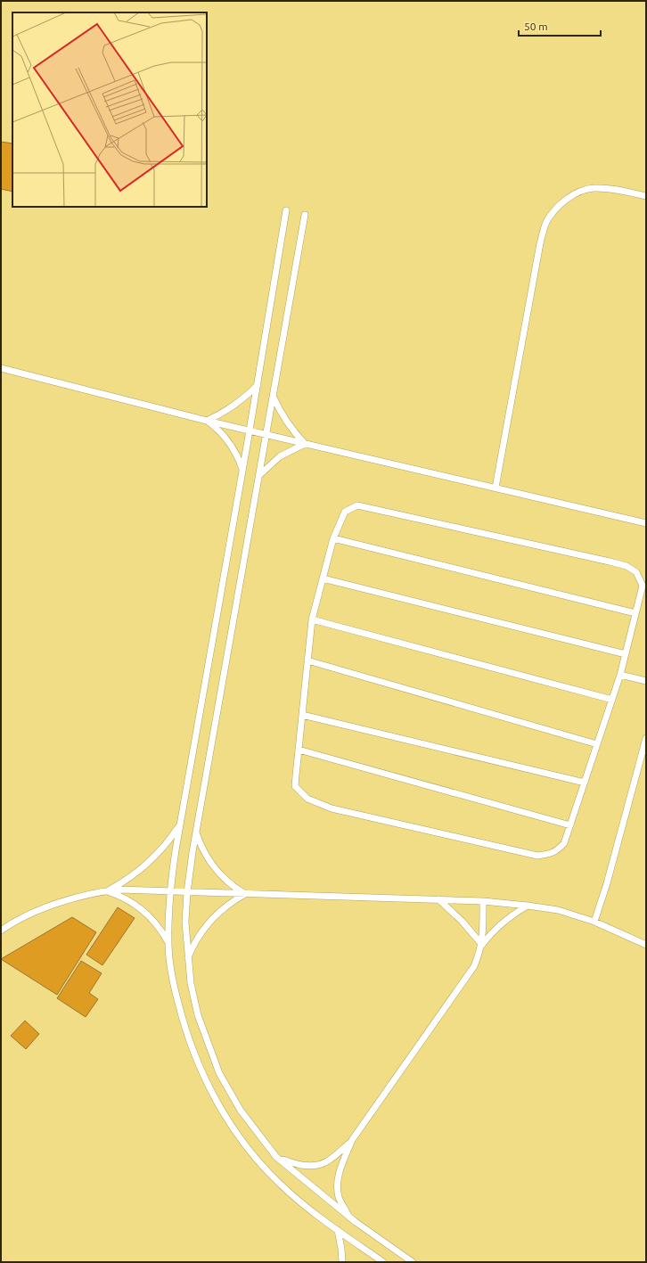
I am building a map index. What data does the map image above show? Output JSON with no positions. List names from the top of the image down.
{
  "scale_bar": "50 m"
}
